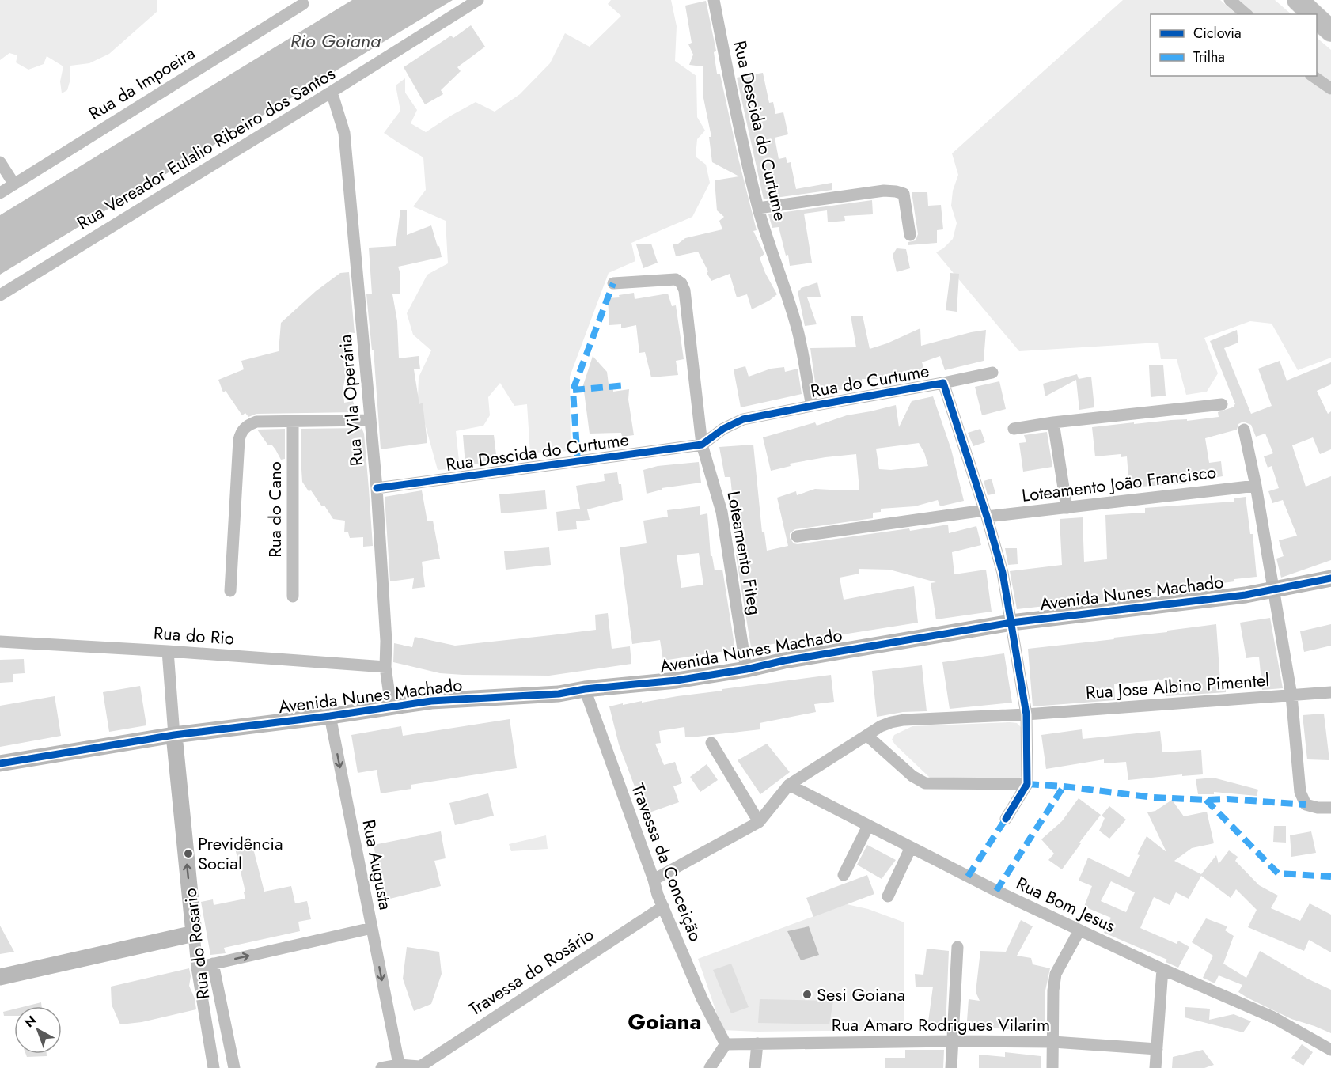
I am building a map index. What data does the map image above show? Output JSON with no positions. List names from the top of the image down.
{
  "streets": {
    "street": [
      "Rua da Impoeira",
      "Rua Descida do Curtume",
      "Rua Vereador Eulalio Ribeiro dos Santos",
      "Rua do Curtume",
      "Rua Vila Operária",
      "Loteamento João Francisco",
      "Rua do Cano",
      "Loteamento Fiteg",
      "Avenida Nunes Machado",
      "Rua do Rio",
      "Rua Jose Albino Pimentel",
      "Travessa da Conceição",
      "Rua Augusta",
      "Rua Bom Jesus",
      "Rua do Rosario",
      "Travessa do Rosário",
      "Rua Amaro Rodrigues Vilarim"
    ]
  },
  "crossings": [
    ["Rua Descida do Curtume", "Rua do Curtume"],
    ["Rua Descida do Curtume", "Rua Vila Operária"],
    ["Rua Descida do Curtume", "Loteamento Fiteg"],
    ["Rua Vereador Eulalio Ribeiro dos Santos", "Rua Vila Operária"],
    ["Rua do Curtume", "Loteamento João Francisco"],
    ["Rua do Curtume", "Loteamento Fiteg"],
    ["Rua do Curtume", "Avenida Nunes Machado"],
    ["Rua do Curtume", "Rua Jose Albino Pimentel"],
    ["Rua Vila Operária", "Avenida Nunes Machado"],
    ["Rua Vila Operária", "Rua do Rio"],
    ["Loteamento Fiteg", "Avenida Nunes Machado"],
    ["Avenida Nunes Machado", "Travessa da Conceição"],
    ["Avenida Nunes Machado", "Rua Augusta"],
    ["Avenida Nunes Machado", "Rua do Rosario"],
    ["Rua Jose Albino Pimentel", "Rua Bom Jesus"],
    ["Travessa da Conceição", "Travessa do Rosário"],
    ["Travessa da Conceição", "Rua Amaro Rodrigues Vilarim"],
    ["Rua Augusta", "Rua do Rosario"]
  ],
  "one_way": ["Rua do Rosario"],
  "districts": ["Goiana"],
  "water": ["Rio Goiana"],
  "places": ["Previdência Social", "Sesi Goiana"],
  "legend": ["Ciclovia", "Trilha"],
  "north": "top left"
}
